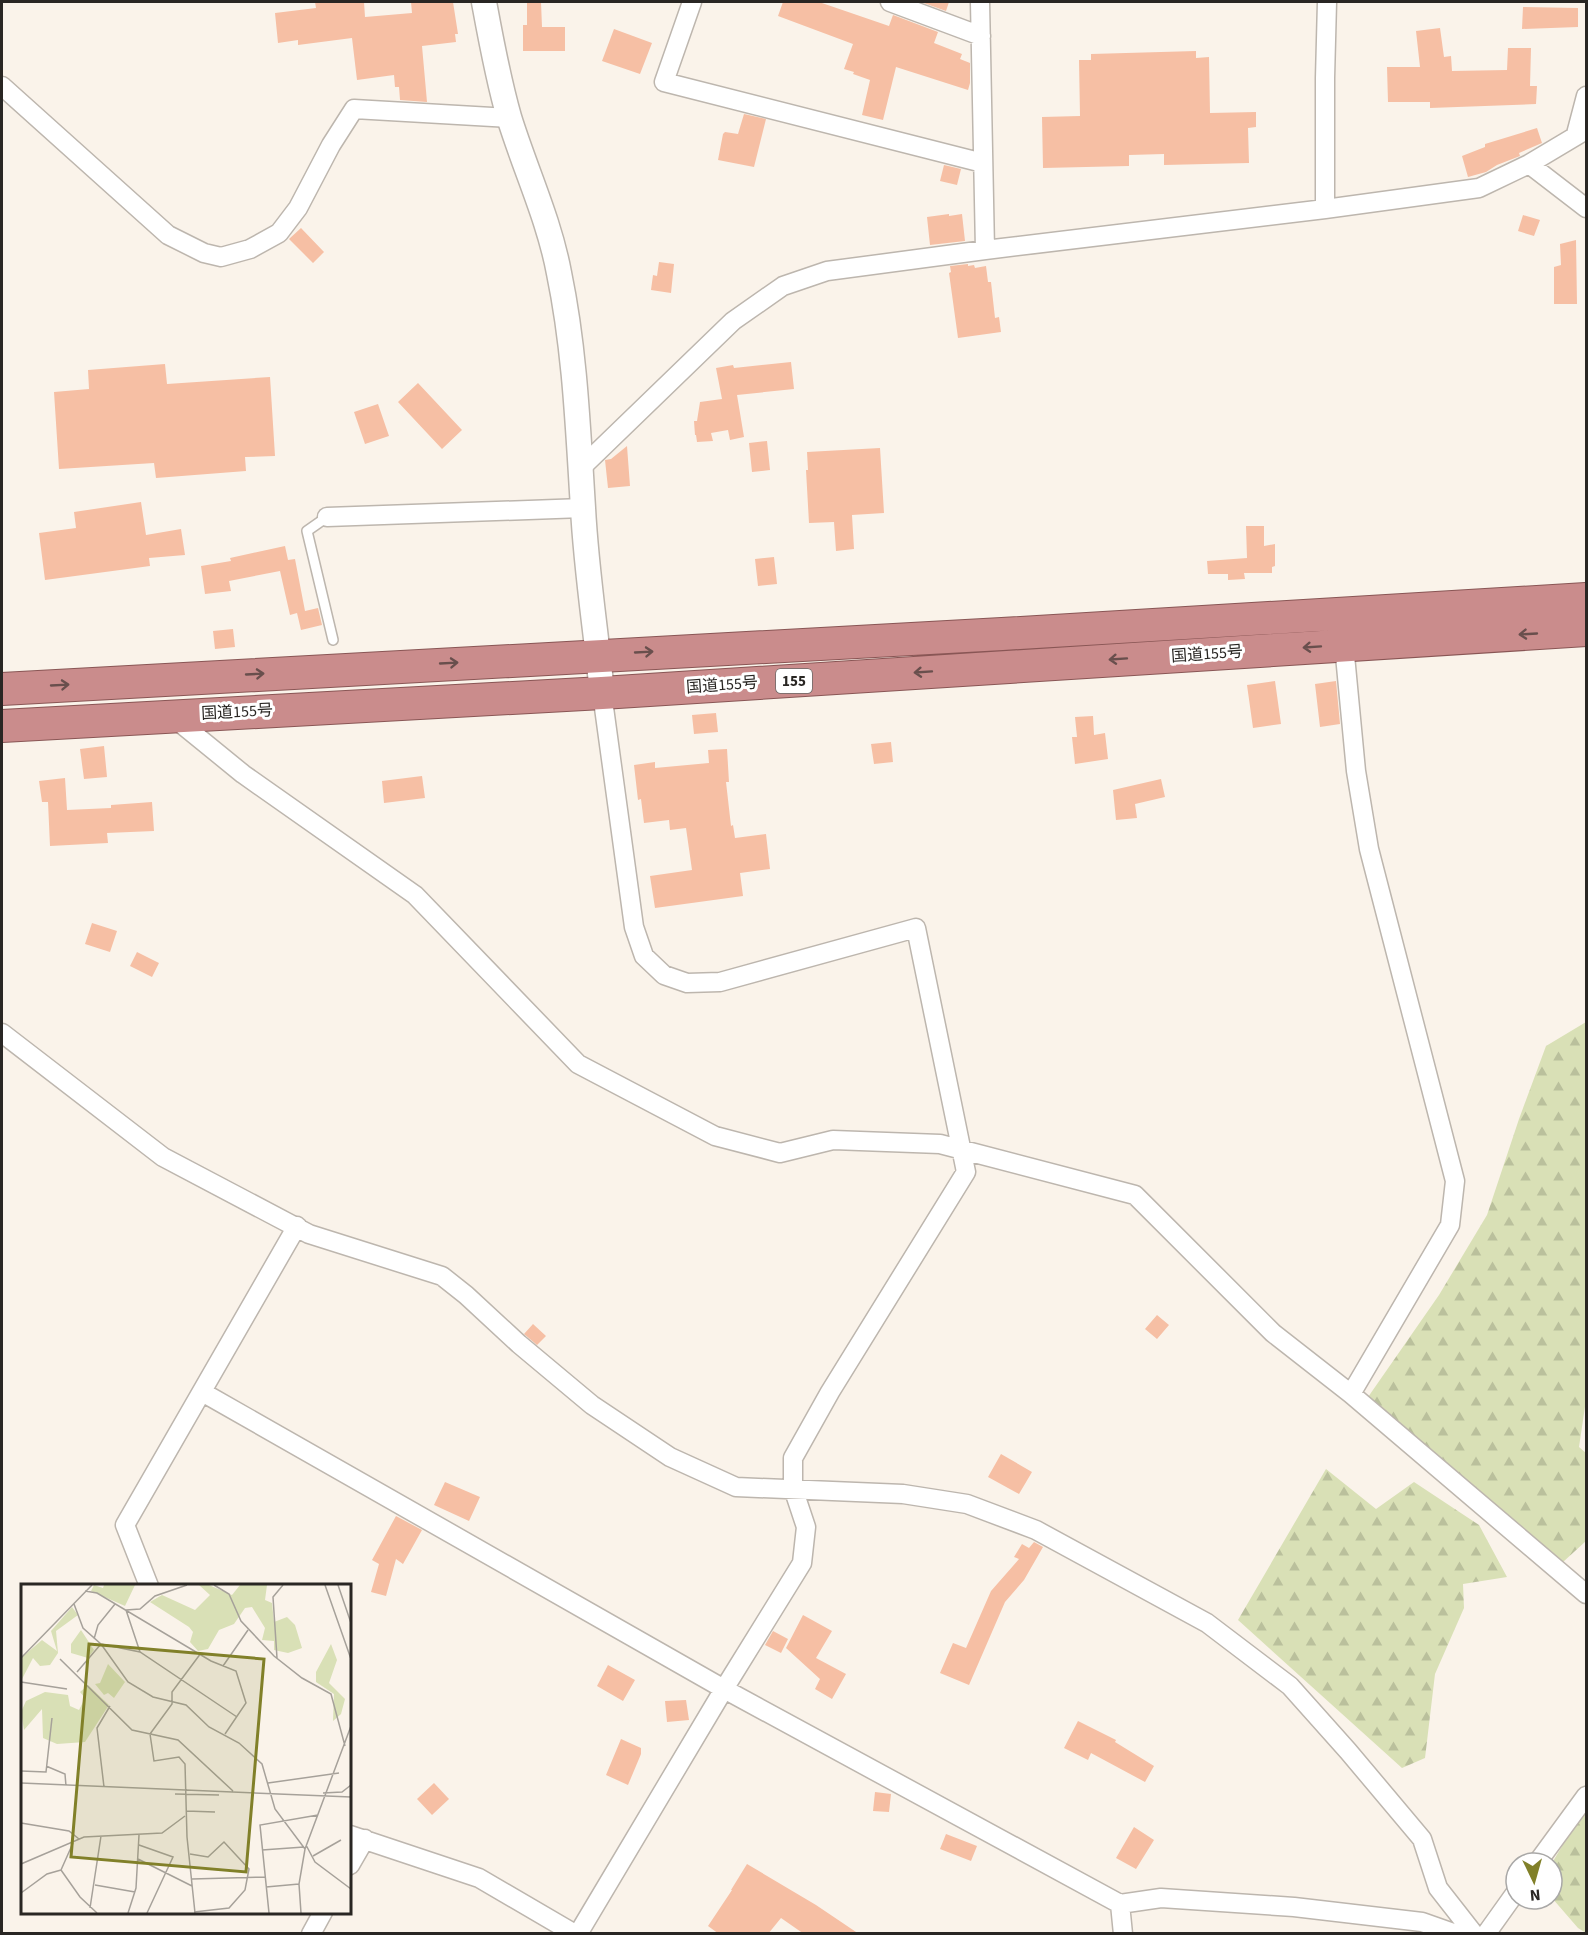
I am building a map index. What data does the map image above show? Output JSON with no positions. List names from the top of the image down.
{
  "streets": {
    "highway": ["国道155号", "155"]
  },
  "north": "bottom"
}
